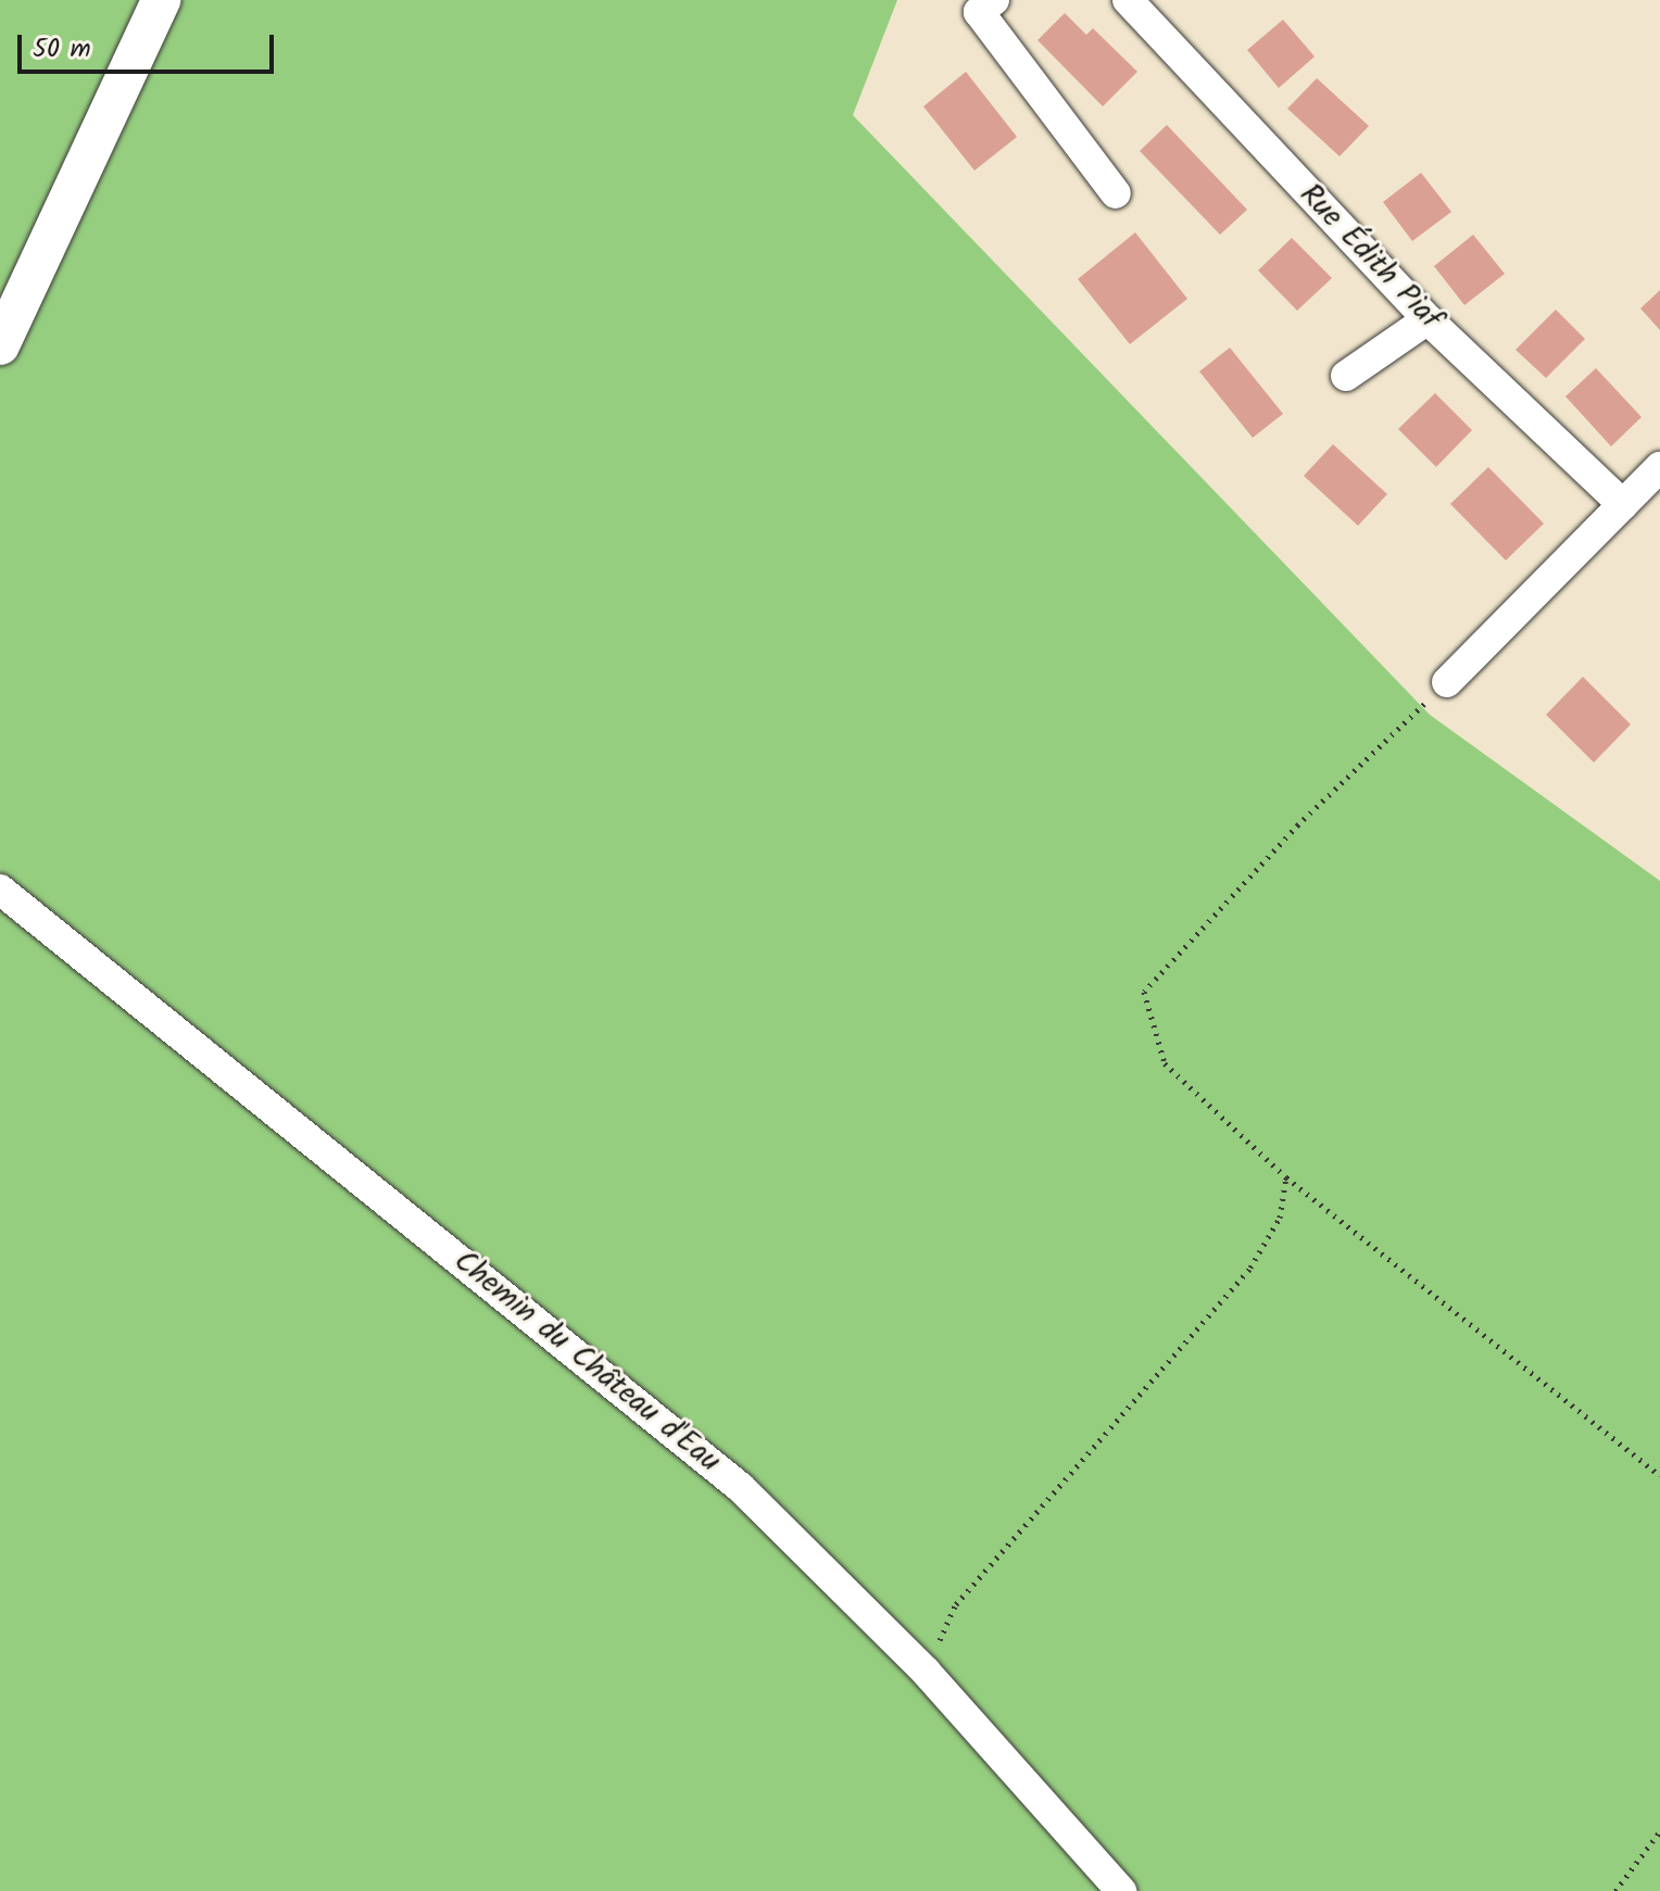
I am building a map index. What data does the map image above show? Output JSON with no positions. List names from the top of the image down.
{
  "streets": {
    "street": ["Rue Édith Piaf", "Chemin du Château d'Eau"]
  },
  "scale_bar": "50 m"
}
